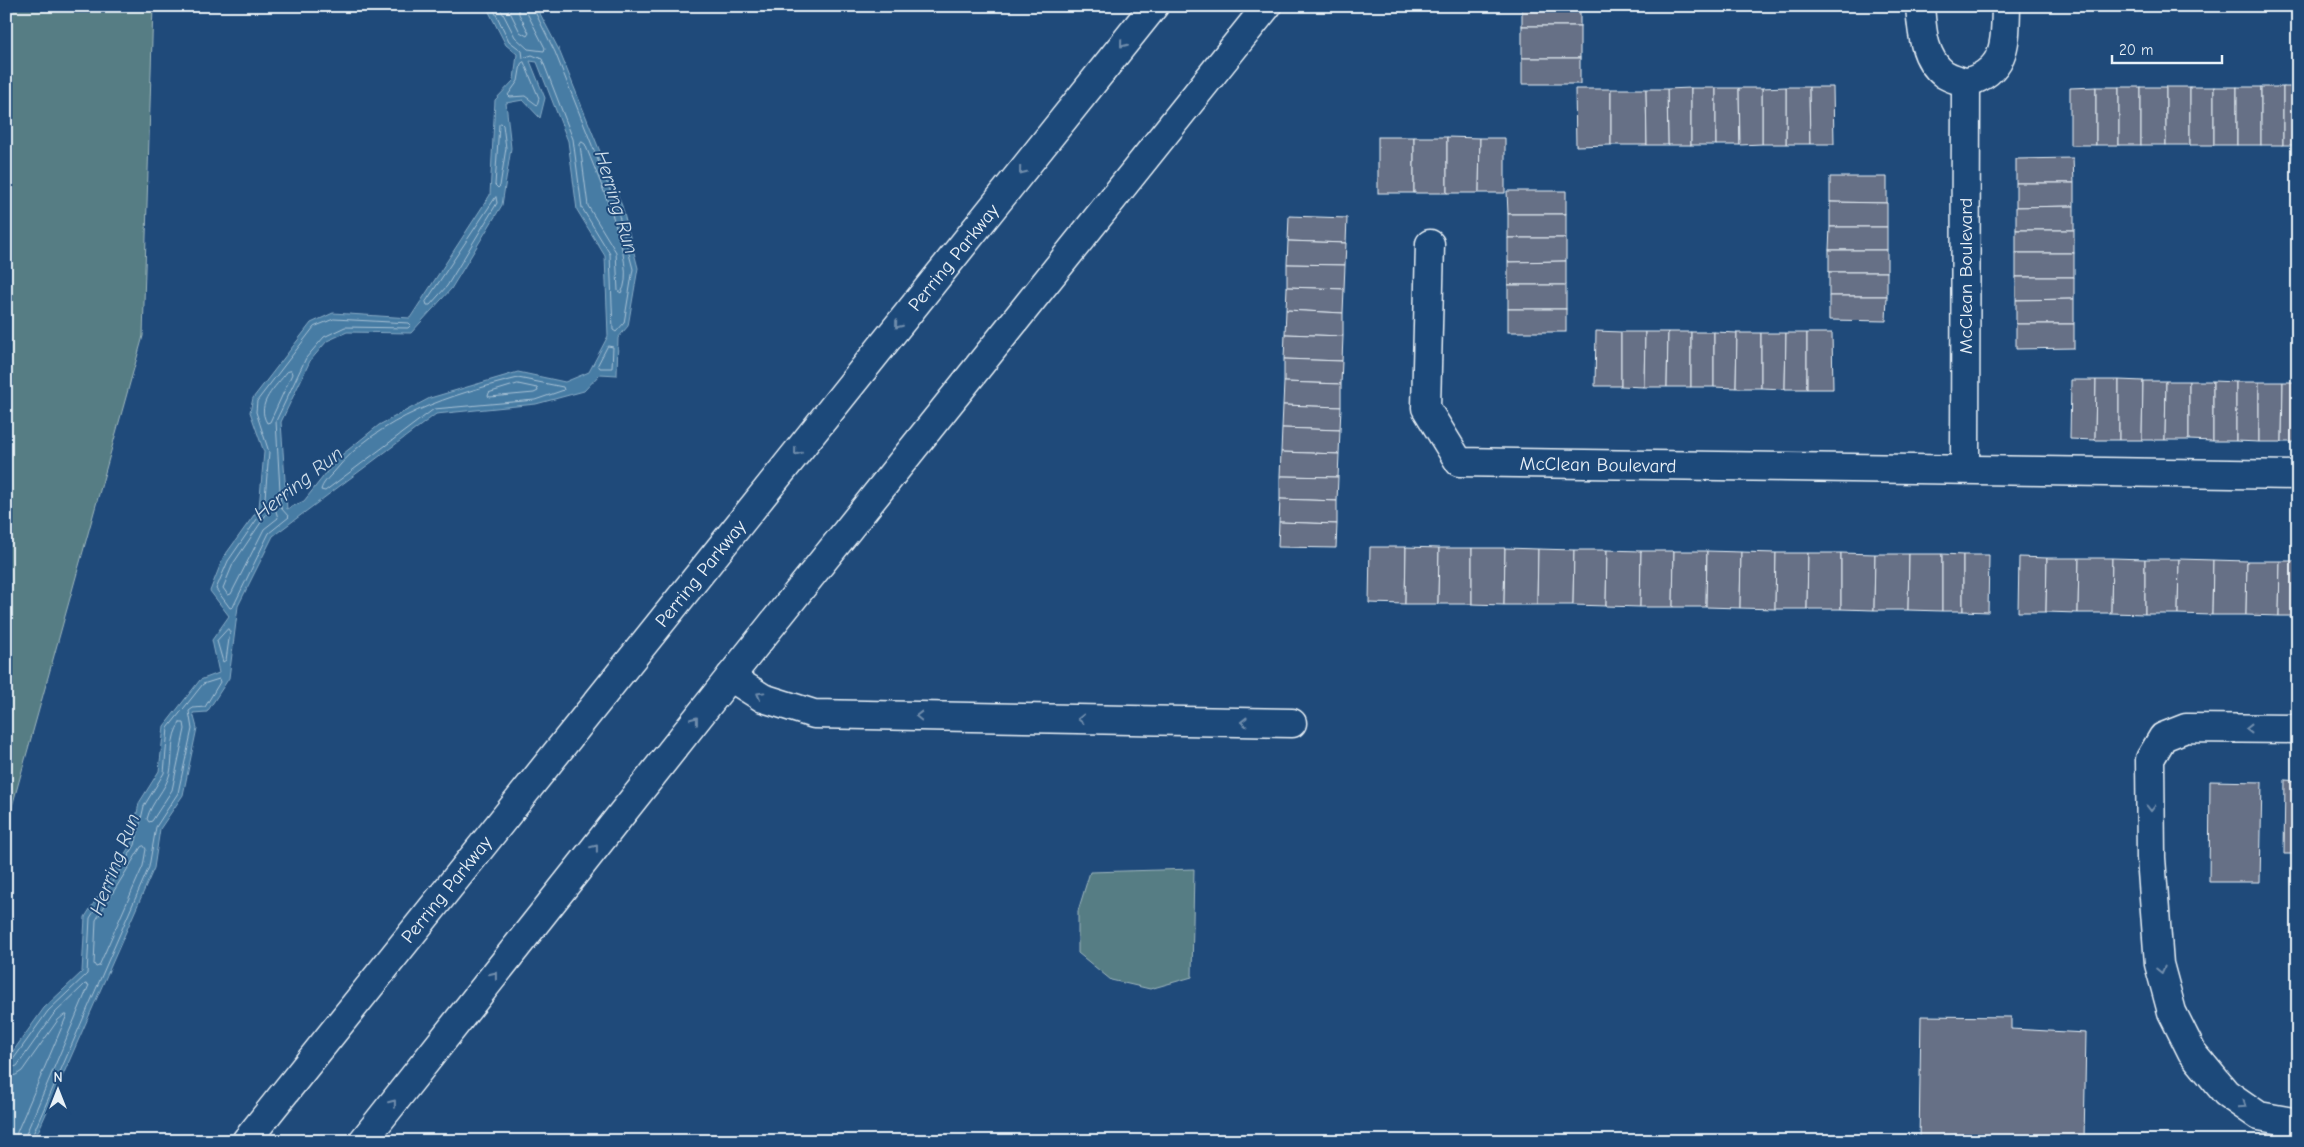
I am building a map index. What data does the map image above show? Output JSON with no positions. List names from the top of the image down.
{
  "streets": {
    "main road": ["Perring Parkway", "McClean Boulevard"]
  },
  "water": ["Herring Run"],
  "scale_bar": "20 m",
  "north": "top"
}
